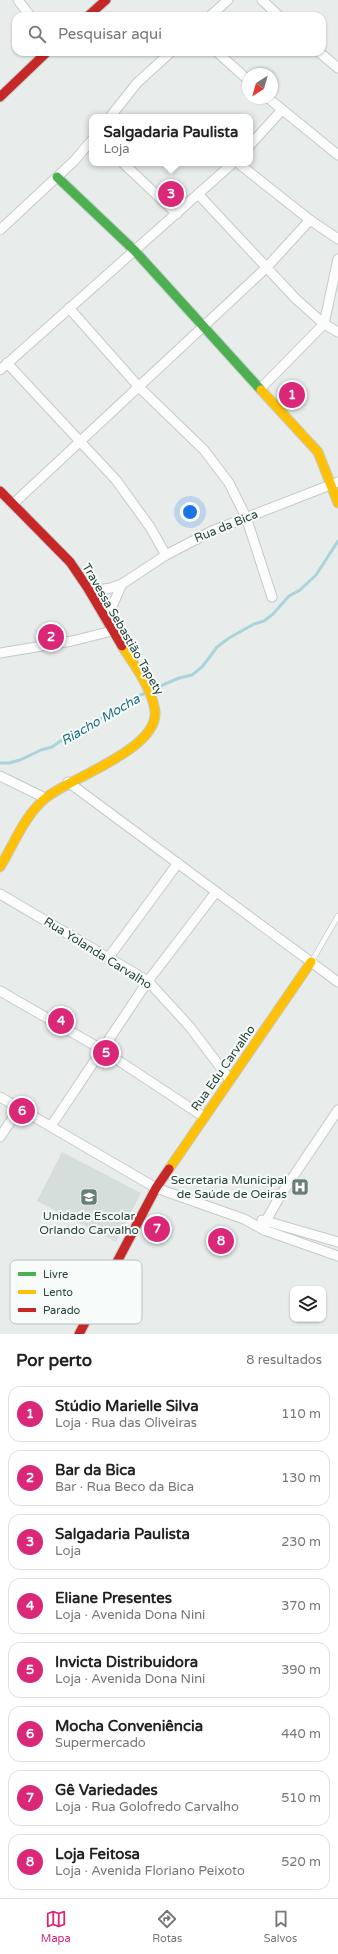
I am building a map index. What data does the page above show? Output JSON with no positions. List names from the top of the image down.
{
  "streets": {
    "street": [
      "Rua da Bica",
      "Travessa Sebastião Tapety",
      "Rua Yolanda Carvalho",
      "Rua Edu Carvalho"
    ]
  },
  "crossings": [
    ["Rua da Bica", "Travessa Sebastião Tapety"],
    ["Rua Yolanda Carvalho", "Rua Edu Carvalho"]
  ],
  "water": ["Riacho Mocha"],
  "places": {
    "hospital": ["Secretaria Municipal de Saúde de Oeiras"],
    "school or university": ["Unidade Escolar Orlando Carvalho"]
  },
  "legend": ["Livre", "Lento", "Parado"],
  "north": "bottom left",
  "page": {
    "search": "Pesquisar aqui",
    "popup": ["Salgadaria Paulista", "Loja"],
    "pins": [
      "3",
      "1",
      "2",
      "4",
      "5",
      "6",
      "7",
      "8"
    ],
    "heading": ["Por perto", "8 resultados"],
    "list": [
      {
        "mark": "1",
        "name": "Stúdio Marielle Silva",
        "note": "Loja · Rua das Oliveiras",
        "value": "110 m"
      },
      {
        "mark": "2",
        "name": "Bar da Bica",
        "note": "Bar · Rua Beco da Bica",
        "value": "130 m"
      },
      {
        "mark": "3",
        "name": "Salgadaria Paulista",
        "note": "Loja",
        "value": "230 m"
      },
      {
        "mark": "4",
        "name": "Eliane Presentes",
        "note": "Loja · Avenida Dona Nini",
        "value": "370 m"
      },
      {
        "mark": "5",
        "name": "Invicta Distribuidora",
        "note": "Loja · Avenida Dona Nini",
        "value": "390 m"
      },
      {
        "mark": "6",
        "name": "Mocha Conveniência",
        "note": "Supermercado",
        "value": "440 m"
      },
      {
        "mark": "7",
        "name": "Gê Variedades",
        "note": "Loja · Rua Golofredo Carvalho",
        "value": "510 m"
      },
      {
        "mark": "8",
        "name": "Loja Feitosa",
        "note": "Loja · Avenida Floriano Peixoto",
        "value": "520 m"
      }
    ],
    "nav": ["Mapa", "Rotas", "Salvos"]
  }
}
